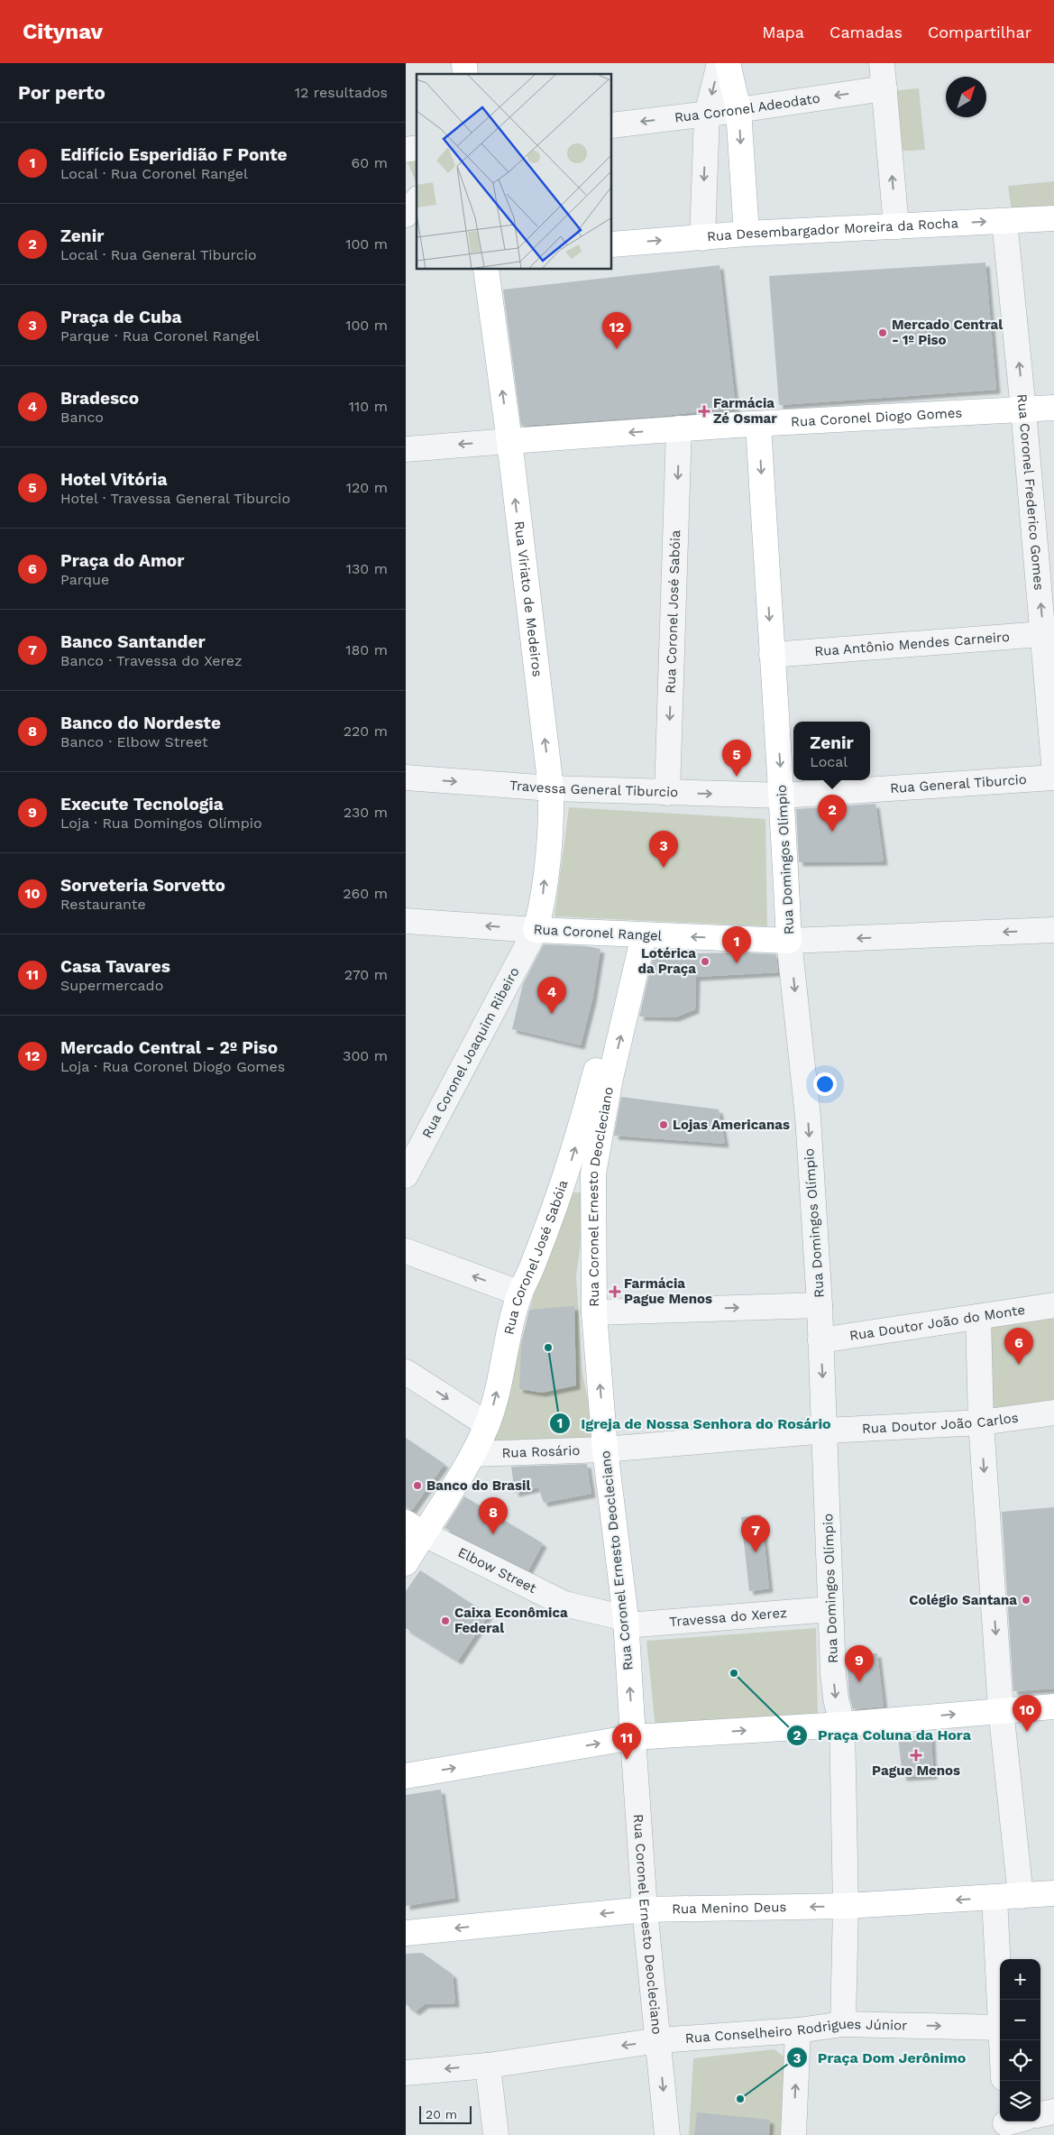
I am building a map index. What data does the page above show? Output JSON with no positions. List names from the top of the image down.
{
  "streets": {
    "main road": [
      "Rua Desembargador Moreira da Rocha",
      "Rua Coronel Diogo Gomes",
      "Rua Viriato de Medeiros",
      "Rua Coronel José Sabóia",
      "Rua Domingos Olímpio",
      "Rua Coronel Rangel",
      "Rua Coronel Ernesto Deocleciano",
      "Rua Menino Deus"
    ],
    "street": [
      "Rua Coronel Adeodato",
      "Rua Coronel Frederico Gomes",
      "Rua Antônio Mendes Carneiro",
      "Rua General Tiburcio",
      "Travessa General Tiburcio",
      "Rua Coronel Joaquim Ribeiro",
      "Rua Doutor João do Monte",
      "Rua Doutor João Carlos",
      "Rua Rosário",
      "Elbow Street",
      "Travessa do Xerez",
      "Rua Conselheiro Rodrigues Júnior"
    ]
  },
  "crossings": [
    ["Rua Desembargador Moreira da Rocha", "Rua Coronel Frederico Gomes"],
    ["Rua Coronel Diogo Gomes", "Rua Coronel Frederico Gomes"],
    ["Rua Coronel Diogo Gomes", "Rua Viriato de Medeiros"],
    ["Rua Coronel Diogo Gomes", "Rua Coronel José Sabóia"],
    ["Rua Coronel Diogo Gomes", "Rua Domingos Olímpio"],
    ["Rua Coronel Frederico Gomes", "Rua Antônio Mendes Carneiro"],
    ["Rua Viriato de Medeiros", "Travessa General Tiburcio"],
    ["Rua Viriato de Medeiros", "Rua Coronel Rangel"],
    ["Rua Viriato de Medeiros", "Rua Coronel Joaquim Ribeiro"],
    ["Rua Coronel José Sabóia", "Travessa General Tiburcio"],
    ["Rua Coronel José Sabóia", "Rua Coronel Rangel"],
    ["Rua Coronel José Sabóia", "Rua Coronel Ernesto Deocleciano"],
    ["Rua Coronel José Sabóia", "Rua Rosário"],
    ["Rua Coronel José Sabóia", "Elbow Street"],
    ["Rua Antônio Mendes Carneiro", "Rua Domingos Olímpio"],
    ["Rua General Tiburcio", "Travessa General Tiburcio"],
    ["Rua General Tiburcio", "Rua Domingos Olímpio"],
    ["Travessa General Tiburcio", "Rua Domingos Olímpio"],
    ["Rua Domingos Olímpio", "Rua Coronel Rangel"],
    ["Rua Domingos Olímpio", "Rua Doutor João do Monte"],
    ["Rua Domingos Olímpio", "Rua Doutor João Carlos"],
    ["Rua Domingos Olímpio", "Rua Rosário"],
    ["Rua Domingos Olímpio", "Travessa do Xerez"],
    ["Rua Domingos Olímpio", "Rua Menino Deus"],
    ["Rua Domingos Olímpio", "Rua Conselheiro Rodrigues Júnior"],
    ["Rua Coronel Rangel", "Rua Coronel Joaquim Ribeiro"],
    ["Rua Coronel Rangel", "Rua Coronel Ernesto Deocleciano"],
    ["Rua Coronel Ernesto Deocleciano", "Rua Rosário"],
    ["Rua Coronel Ernesto Deocleciano", "Elbow Street"],
    ["Rua Coronel Ernesto Deocleciano", "Travessa do Xerez"],
    ["Rua Coronel Ernesto Deocleciano", "Rua Menino Deus"],
    ["Rua Coronel Ernesto Deocleciano", "Rua Conselheiro Rodrigues Júnior"],
    ["Rua Doutor João Carlos", "Rua Rosário"],
    ["Elbow Street", "Travessa do Xerez"]
  ],
  "one_way": [
    "Rua Coronel Adeodato",
    "Rua Desembargador Moreira da Rocha",
    "Rua Coronel Frederico Gomes",
    "Rua Viriato de Medeiros",
    "Travessa General Tiburcio",
    "Rua Domingos Olímpio",
    "Rua Coronel Rangel"
  ],
  "places": {
    "other": [
      "Mercado Central - 1º Piso",
      "Lotérica da Praça",
      "Lojas Americanas",
      "Igreja de Nossa Senhora do Rosário",
      "Banco do Brasil",
      "Colégio Santana",
      "Caixa Econômica Federal",
      "Praça Coluna da Hora",
      "Praça Dom Jerônimo"
    ],
    "health": ["Farmácia Zé Osmar", "Farmácia Pague Menos", "Pague Menos"]
  },
  "scale_bar": "20 m",
  "north": "top right",
  "page": {
    "header": "Citynav",
    "nav": ["Mapa", "Camadas", "Compartilhar"],
    "heading": ["Por perto", "12 resultados"],
    "list": [
      {
        "mark": "1",
        "name": "Edifício Esperidião F Ponte",
        "note": "Local · Rua Coronel Rangel",
        "value": "60 m"
      },
      {
        "mark": "2",
        "name": "Zenir",
        "note": "Local · Rua General Tiburcio",
        "value": "100 m"
      },
      {
        "mark": "3",
        "name": "Praça de Cuba",
        "note": "Parque · Rua Coronel Rangel",
        "value": "100 m"
      },
      {
        "mark": "4",
        "name": "Bradesco",
        "note": "Banco",
        "value": "110 m"
      },
      {
        "mark": "5",
        "name": "Hotel Vitória",
        "note": "Hotel · Travessa General Tiburcio",
        "value": "120 m"
      },
      {
        "mark": "6",
        "name": "Praça do Amor",
        "note": "Parque",
        "value": "130 m"
      },
      {
        "mark": "7",
        "name": "Banco Santander",
        "note": "Banco · Travessa do Xerez",
        "value": "180 m"
      },
      {
        "mark": "8",
        "name": "Banco do Nordeste",
        "note": "Banco · Elbow Street",
        "value": "220 m"
      },
      {
        "mark": "9",
        "name": "Execute Tecnologia",
        "note": "Loja · Rua Domingos Olímpio",
        "value": "230 m"
      },
      {
        "mark": "10",
        "name": "Sorveteria Sorvetto",
        "note": "Restaurante",
        "value": "260 m"
      },
      {
        "mark": "11",
        "name": "Casa Tavares",
        "note": "Supermercado",
        "value": "270 m"
      },
      {
        "mark": "12",
        "name": "Mercado Central - 2º Piso",
        "note": "Loja · Rua Coronel Diogo Gomes",
        "value": "300 m"
      }
    ],
    "pins": [
      "12",
      "5",
      "2",
      "3",
      "1",
      "4",
      "6",
      "8",
      "7",
      "9",
      "10",
      "11"
    ],
    "popup": ["Zenir", "Local"],
    "map_buttons": ["+", "−"],
    "scale": "20 m"
  }
}
